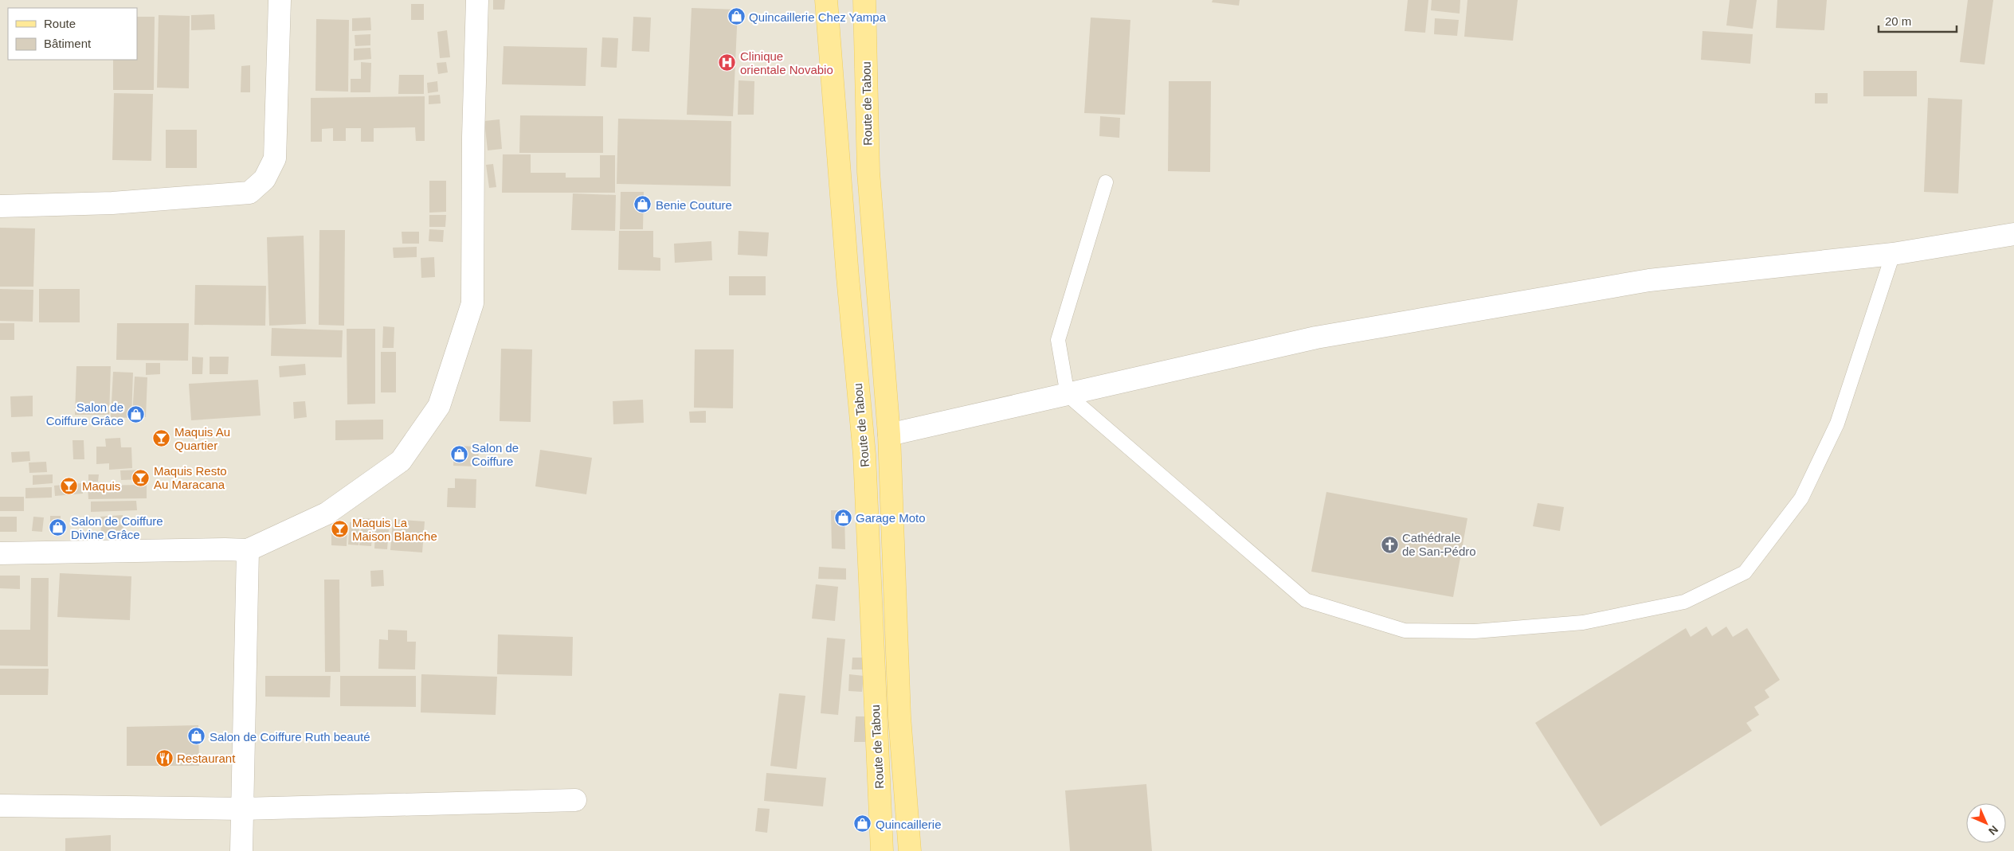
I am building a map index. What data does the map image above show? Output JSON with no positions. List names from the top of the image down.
{
  "streets": {
    "main road": ["Route de Tabou"]
  },
  "places": {
    "shop": [
      "Quincaillerie Chez Yampa",
      "Benie Couture",
      "Salon de Coiffure Grâce",
      "Salon de Coiffure",
      "Garage Moto",
      "Salon de Coiffure Divine Grâce",
      "Salon de Coiffure Ruth beauté",
      "Quincaillerie"
    ],
    "hospital": ["Clinique orientale Novabio"],
    "bar": [
      "Maquis Au Quartier",
      "Maquis Resto Au Maracana",
      "Maquis",
      "Maquis La Maison Blanche"
    ],
    "church": ["Cathédrale de San-Pédro"],
    "restaurant": ["Restaurant"]
  },
  "legend": ["Route", "Bâtiment"],
  "scale_bar": "20 m",
  "north": "bottom right"
}
